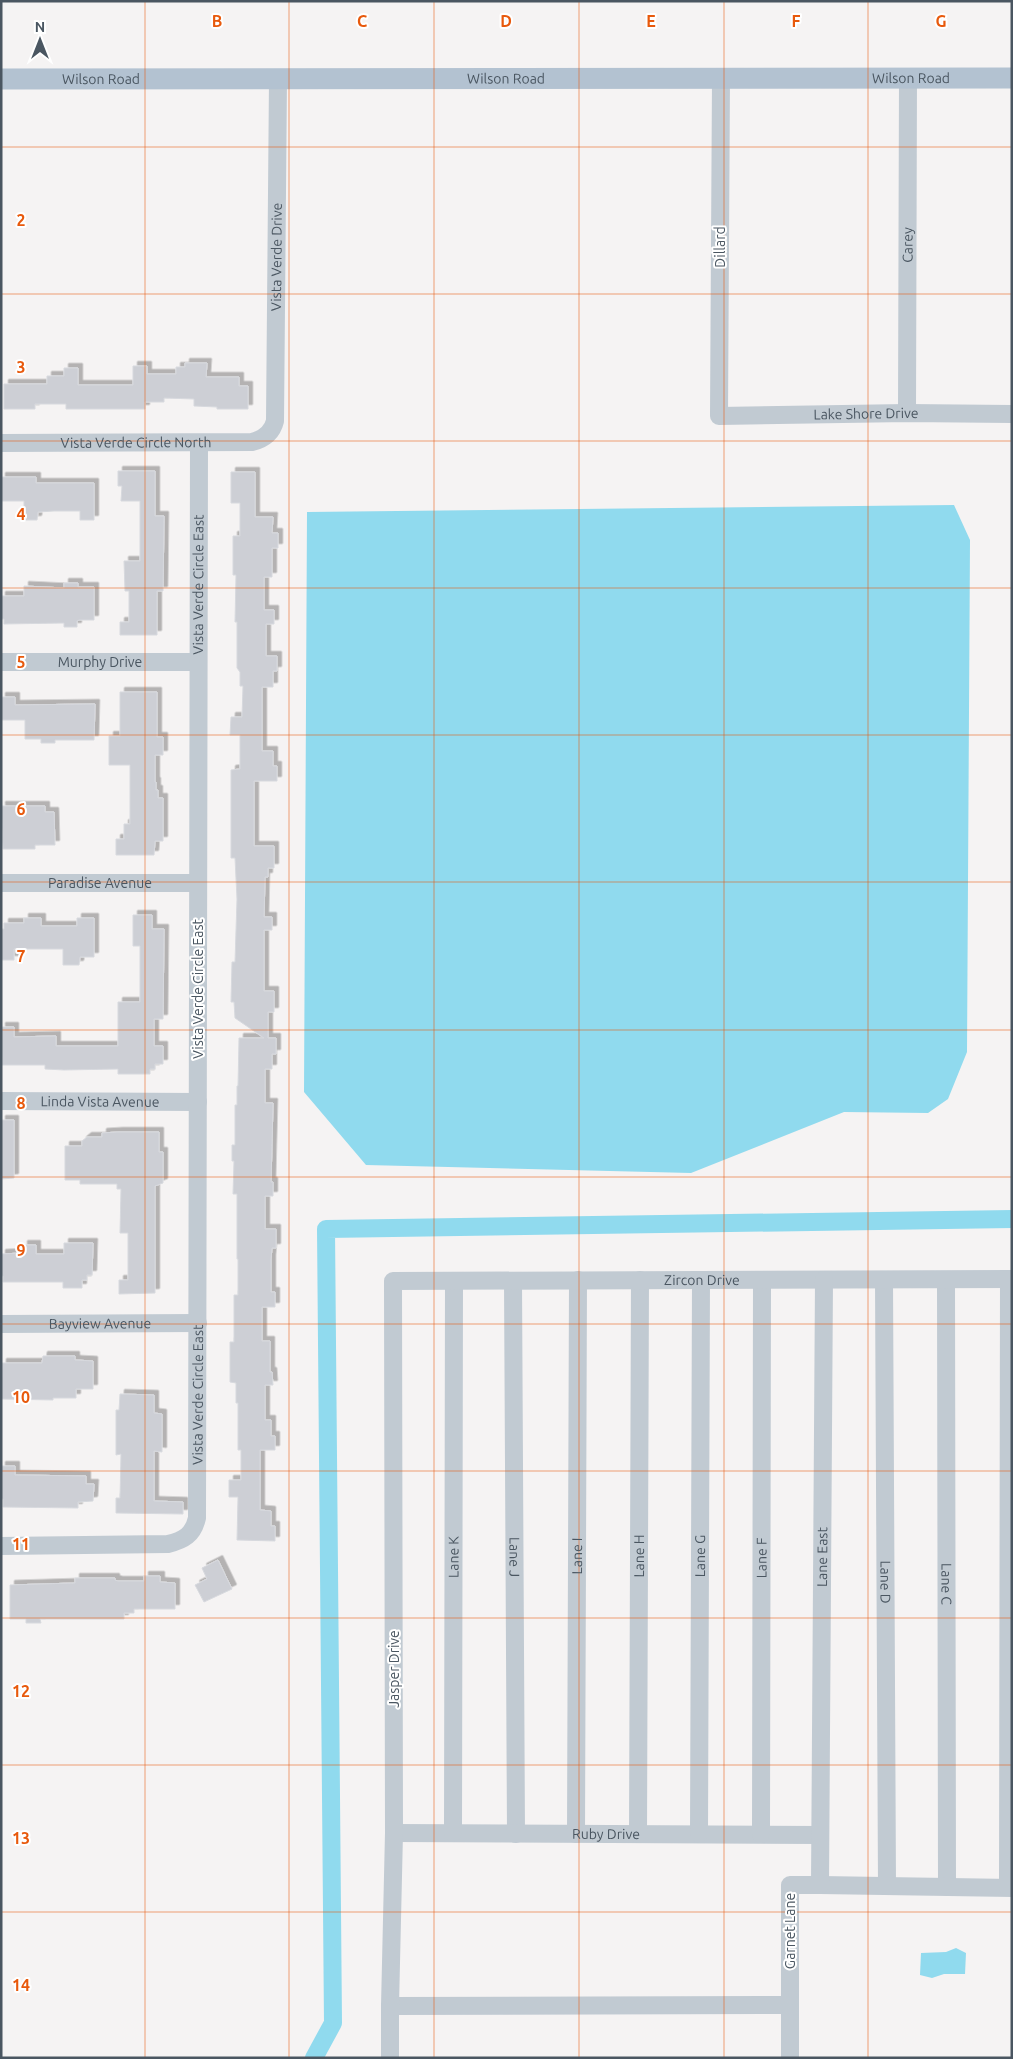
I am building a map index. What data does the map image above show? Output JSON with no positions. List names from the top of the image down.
{
  "streets": {
    "main road": ["Wilson Road"],
    "street": [
      "Carey",
      "Dillard",
      "Vista Verde Drive",
      "Lake Shore Drive",
      "Vista Verde Circle North",
      "Vista Verde Circle East",
      "Murphy Drive",
      "Paradise Avenue",
      "Linda Vista Avenue",
      "Zircon Drive",
      "Bayview Avenue",
      "Lane K",
      "Lane J",
      "Lane I",
      "Lane H",
      "Lane G",
      "Lane F",
      "Lane East",
      "Lane D",
      "Lane C",
      "Jasper Drive",
      "Ruby Drive",
      "Garnet Lane"
    ]
  },
  "crossings": [
    ["Wilson Road", "Carey"],
    ["Wilson Road", "Dillard"],
    ["Wilson Road", "Vista Verde Drive"],
    ["Carey", "Lake Shore Drive"],
    ["Dillard", "Lake Shore Drive"],
    ["Vista Verde Drive", "Vista Verde Circle North"],
    ["Vista Verde Circle North", "Vista Verde Circle East"],
    ["Vista Verde Circle East", "Murphy Drive"],
    ["Vista Verde Circle East", "Paradise Avenue"],
    ["Vista Verde Circle East", "Linda Vista Avenue"],
    ["Vista Verde Circle East", "Bayview Avenue"],
    ["Zircon Drive", "Lane K"],
    ["Zircon Drive", "Lane J"],
    ["Zircon Drive", "Lane I"],
    ["Zircon Drive", "Lane H"],
    ["Zircon Drive", "Lane G"],
    ["Zircon Drive", "Lane F"],
    ["Zircon Drive", "Lane East"],
    ["Zircon Drive", "Lane D"],
    ["Zircon Drive", "Lane C"],
    ["Zircon Drive", "Jasper Drive"],
    ["Lane K", "Ruby Drive"],
    ["Lane J", "Ruby Drive"],
    ["Lane I", "Ruby Drive"],
    ["Lane H", "Ruby Drive"],
    ["Lane G", "Ruby Drive"],
    ["Lane F", "Ruby Drive"],
    ["Lane East", "Ruby Drive"],
    ["Jasper Drive", "Ruby Drive"]
  ],
  "north": "top",
  "grid": {
    "columns": [
      "B",
      "C",
      "D",
      "E",
      "F",
      "G"
    ],
    "rows": [
      "2",
      "3",
      "4",
      "5",
      "6",
      "7",
      "8",
      "9",
      "10",
      "11",
      "12",
      "13",
      "14"
    ]
  }
}
